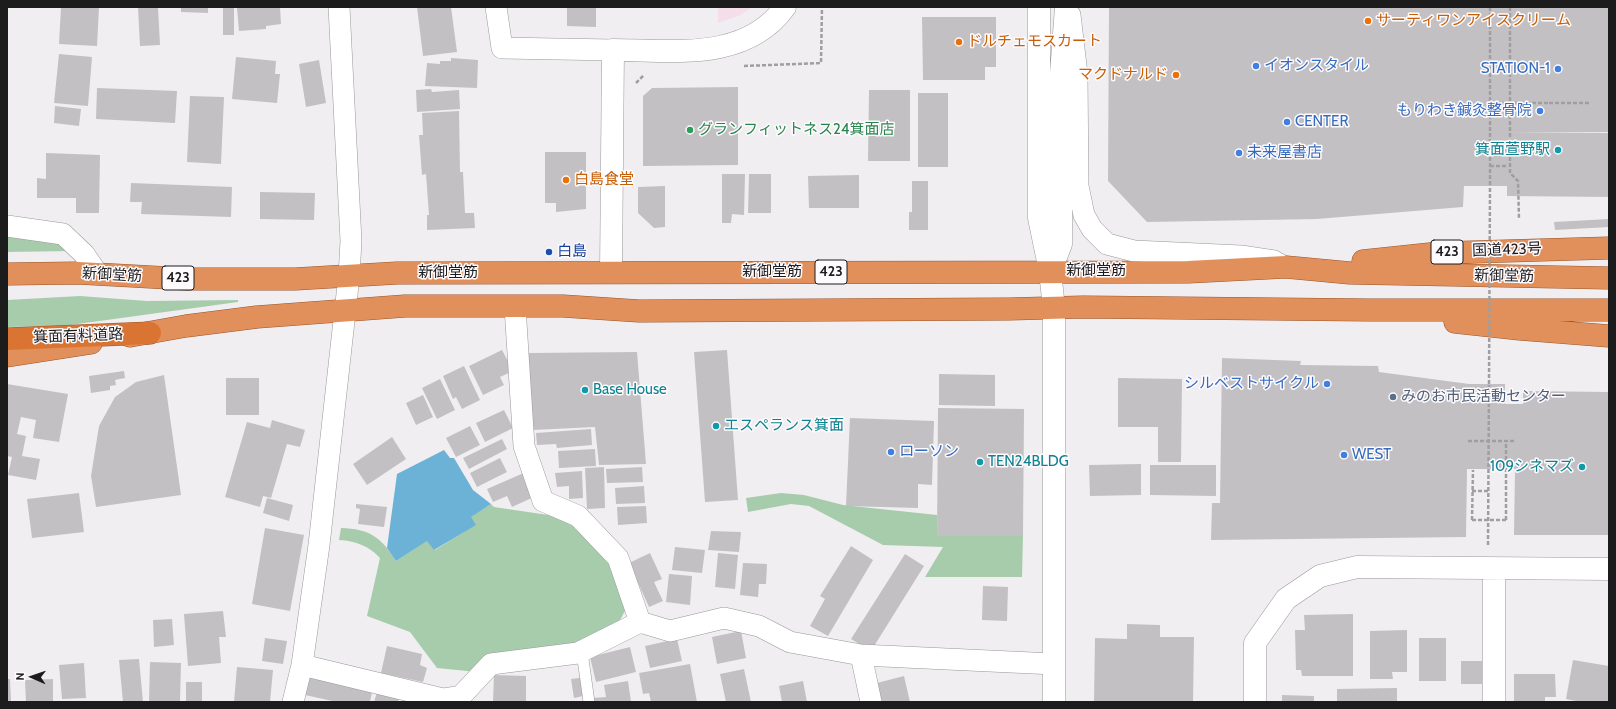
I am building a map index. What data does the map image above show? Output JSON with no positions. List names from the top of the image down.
{
  "streets": {
    "highway": [
      "国道423号",
      "423",
      "新御堂筋",
      "箕面有料道路"
    ]
  },
  "crossings": [
    ["国道423号", "新御堂筋"]
  ],
  "places": [
    "サーティワンアイスクリーム",
    "ドルチェモスカート",
    "イオンスタイル",
    "STATION-1",
    "マクドナルド",
    "もりわき鍼灸整骨院",
    "CENTER",
    "グランフィットネス24箕面店",
    "箕面萱野駅",
    "未来屋書店",
    "白島食堂",
    "白島",
    "シルベストサイクル",
    "Base House",
    "みのお市民活動センター",
    "エスペランス箕面",
    "ローソン",
    "WEST",
    "TEN24BLDG",
    "109シネマズ"
  ],
  "north": "left"
}
